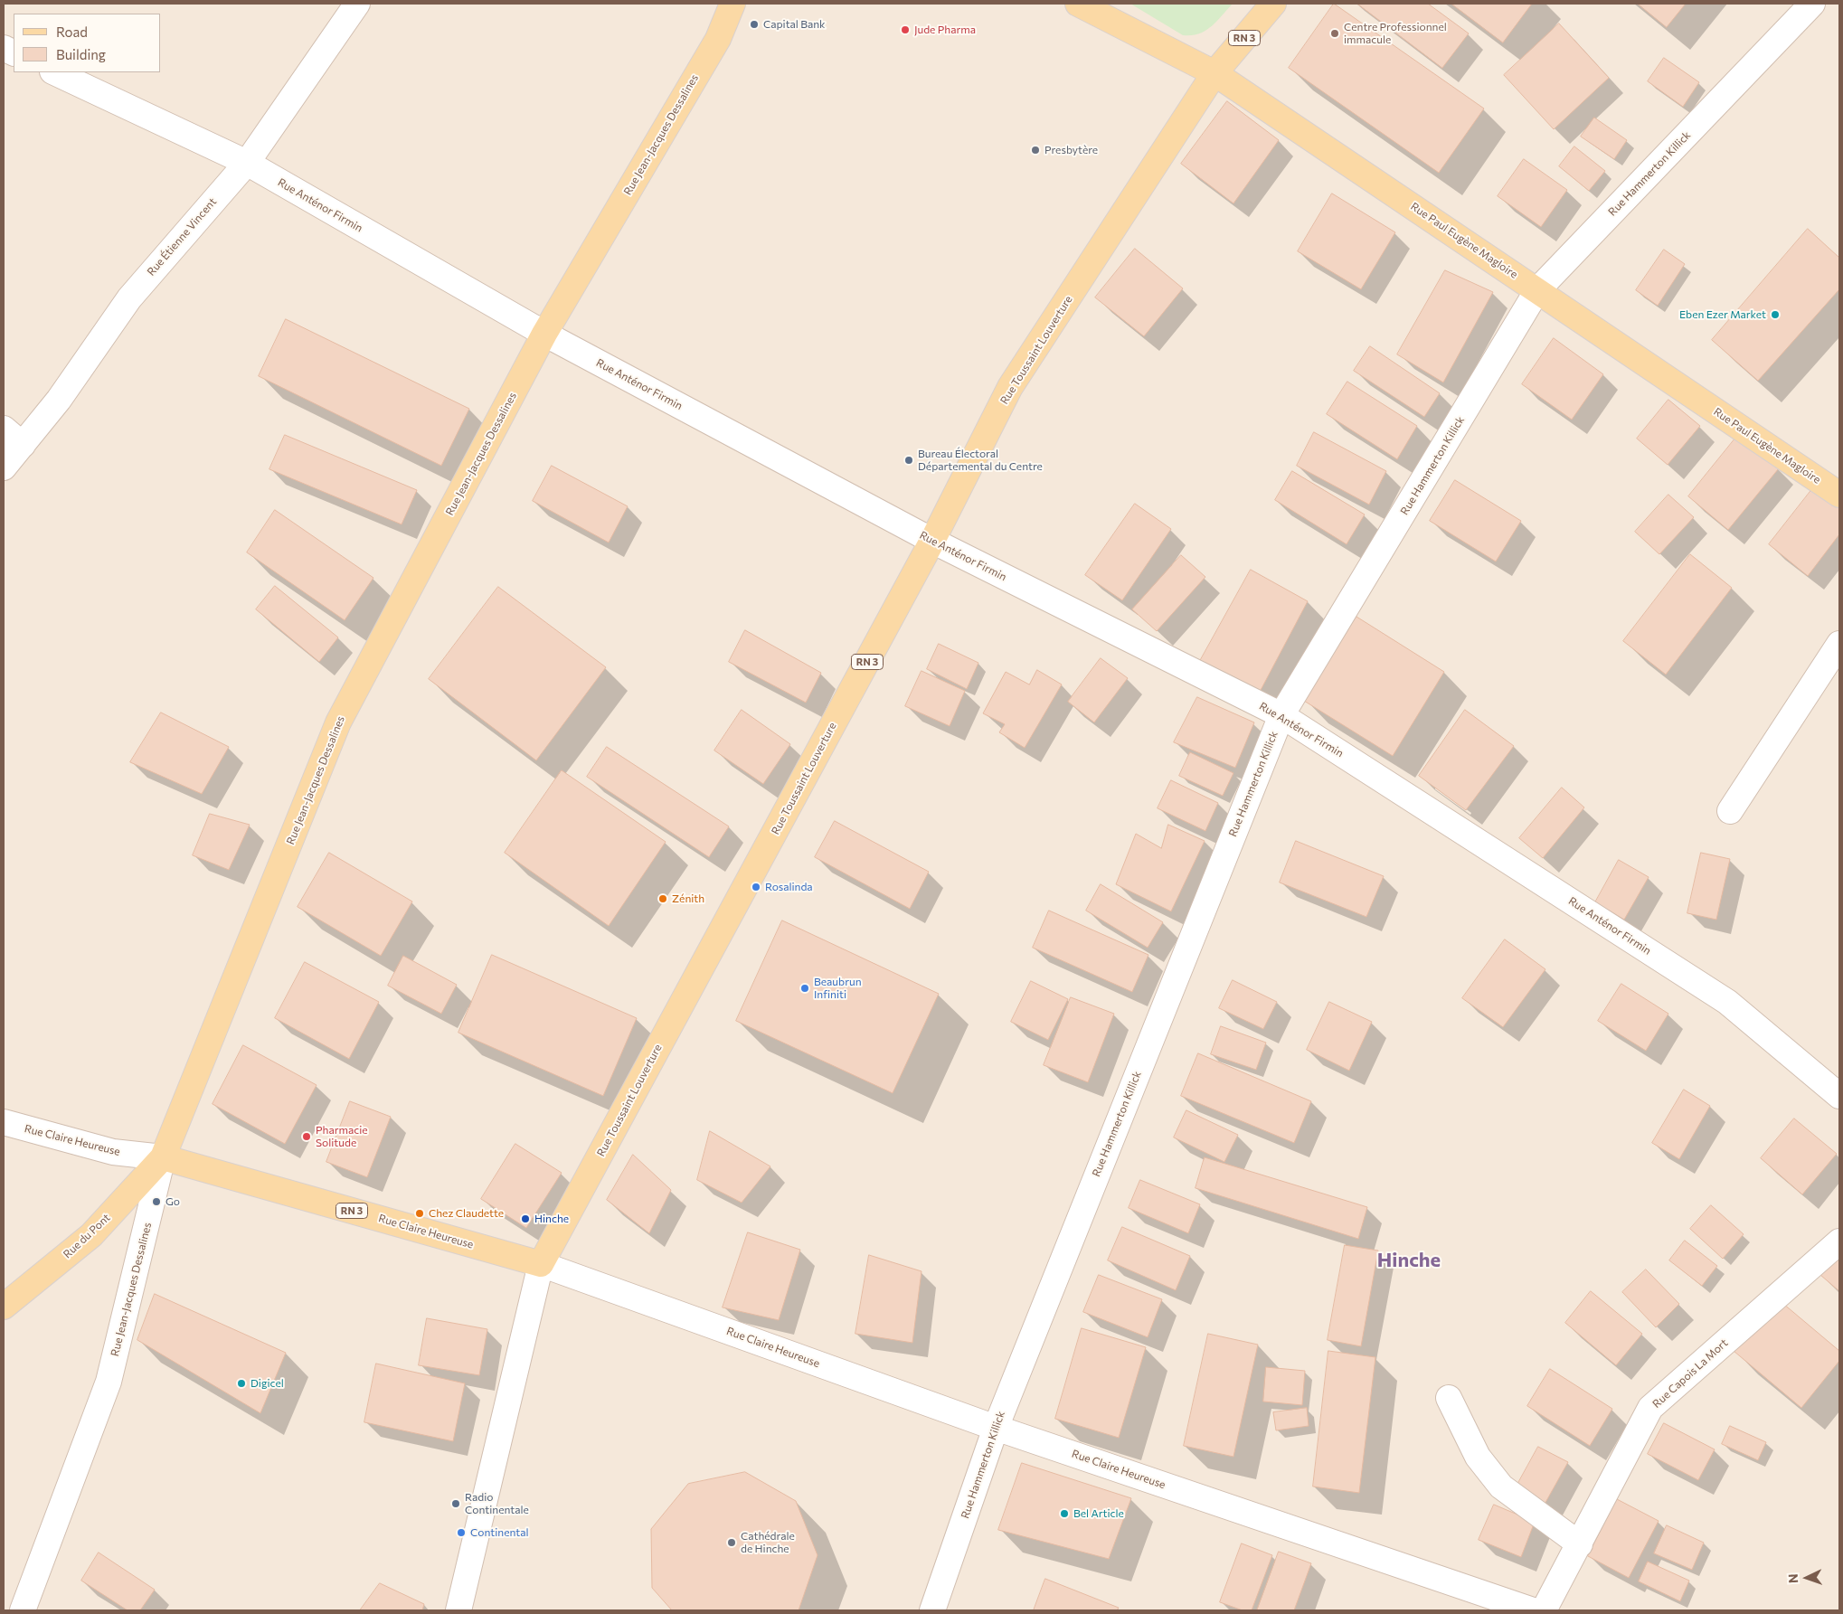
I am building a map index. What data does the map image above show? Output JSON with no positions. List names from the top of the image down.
{
  "streets": {
    "main road": [
      "RN 3",
      "Rue Jean-Jacques Dessalines",
      "Rue Paul Eugène Magloire",
      "Rue Toussaint Louverture",
      "Rue Claire Heureuse",
      "Rue du Pont"
    ],
    "street": [
      "Rue Hammerton Killick",
      "Rue Anténor Firmin",
      "Rue Étienne Vincent",
      "Rue Capois La Mort"
    ]
  },
  "crossings": [
    ["Rue Jean-Jacques Dessalines", "Rue Anténor Firmin"],
    ["Rue Jean-Jacques Dessalines", "Rue Claire Heureuse"],
    ["Rue Jean-Jacques Dessalines", "Rue du Pont"],
    ["Rue Hammerton Killick", "Rue Anténor Firmin"],
    ["Rue Hammerton Killick", "Rue Paul Eugène Magloire"],
    ["Rue Hammerton Killick", "Rue Claire Heureuse"],
    ["Rue Anténor Firmin", "Rue Étienne Vincent"],
    ["Rue Anténor Firmin", "Rue Toussaint Louverture"],
    ["Rue Paul Eugène Magloire", "Rue Toussaint Louverture"],
    ["Rue Toussaint Louverture", "Rue Claire Heureuse"],
    ["Rue Claire Heureuse", "Rue du Pont"]
  ],
  "districts": ["Hinche"],
  "places": [
    "Capital Bank",
    "Jude Pharma",
    "Centre Professionnel immacule",
    "Presbytère",
    "Eben Ezer Market",
    "Bureau Électoral Départemental du Centre",
    "Rosalinda",
    "Zénith",
    "Beaubrun Infiniti",
    "Pharmacie Solitude",
    "Go",
    "Chez Claudette",
    "Hinche",
    "Digicel",
    "Radio Continentale",
    "Bel Article",
    "Continental",
    "Cathédrale de Hinche"
  ],
  "legend": ["Road", "Building"],
  "north": "left"
}
